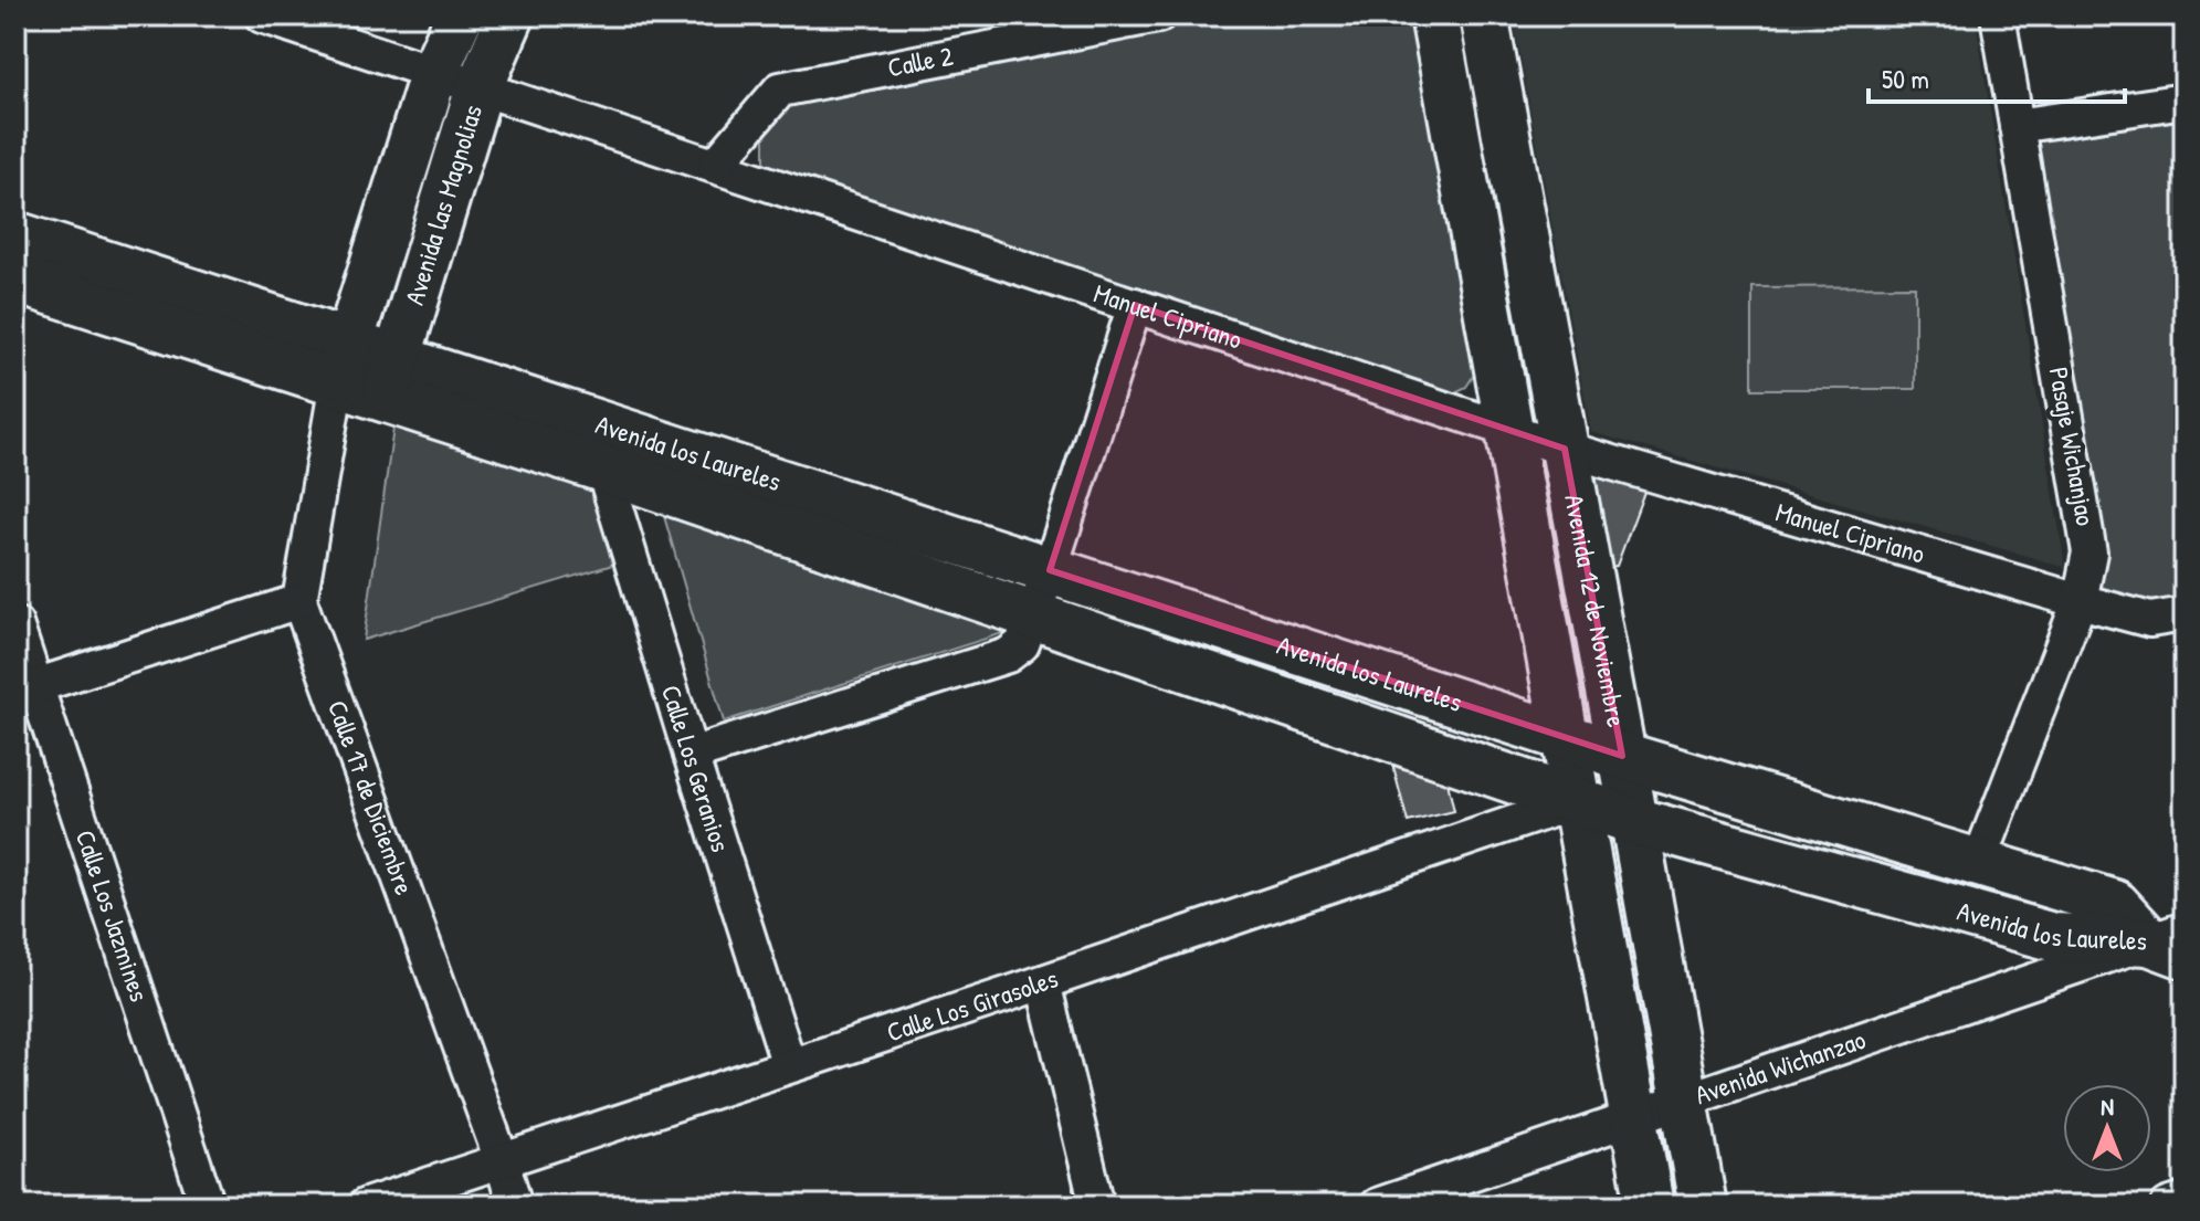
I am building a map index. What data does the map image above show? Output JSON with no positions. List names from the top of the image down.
{
  "streets": {
    "main road": ["Avenida las Magnolias", "Avenida los Laureles", "Avenida 12 de Noviembre"],
    "street": [
      "Calle 2",
      "Manuel Cipriano",
      "Pasaje Wichanjao",
      "Calle Los Geranios",
      "Calle 17 de Diciembre",
      "Calle Los Jazmines",
      "Calle Los Girasoles",
      "Avenida Wichanzao"
    ]
  },
  "crossings": [
    ["Calle 2", "Manuel Cipriano"],
    ["Avenida las Magnolias", "Manuel Cipriano"],
    ["Avenida las Magnolias", "Avenida los Laureles"],
    ["Avenida las Magnolias", "Calle 17 de Diciembre"],
    ["Manuel Cipriano", "Pasaje Wichanjao"],
    ["Manuel Cipriano", "Avenida 12 de Noviembre"],
    ["Pasaje Wichanjao", "Avenida los Laureles"],
    ["Avenida los Laureles", "Avenida 12 de Noviembre"],
    ["Avenida los Laureles", "Calle Los Geranios"],
    ["Avenida los Laureles", "Calle 17 de Diciembre"],
    ["Avenida los Laureles", "Calle Los Girasoles"],
    ["Avenida los Laureles", "Avenida Wichanzao"],
    ["Avenida 12 de Noviembre", "Calle Los Girasoles"],
    ["Avenida 12 de Noviembre", "Avenida Wichanzao"],
    ["Calle Los Geranios", "Calle Los Girasoles"],
    ["Calle 17 de Diciembre", "Calle Los Girasoles"]
  ],
  "scale_bar": "50 m",
  "north": "top"
}
